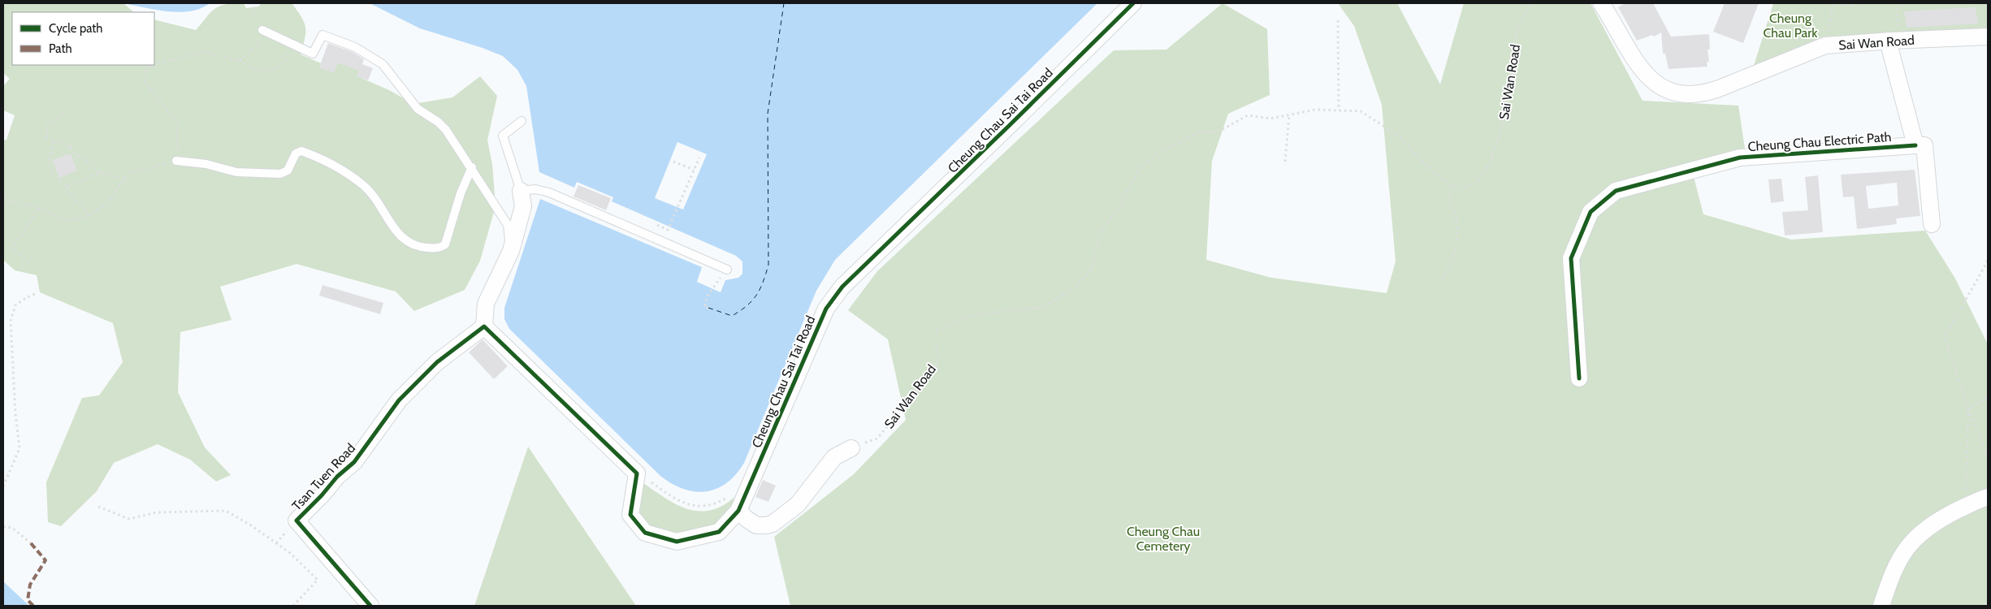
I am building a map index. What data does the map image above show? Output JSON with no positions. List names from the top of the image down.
{
  "streets": {
    "street": [
      "Sai Wan Road",
      "Cheung Chau Sai Tai Road",
      "Cheung Chau Electric Path",
      "Tsan Tuen Road"
    ]
  },
  "parks": ["Cheung Chau Park", "Cheung Chau Cemetery"],
  "legend": ["Cycle path", "Path"]
}
